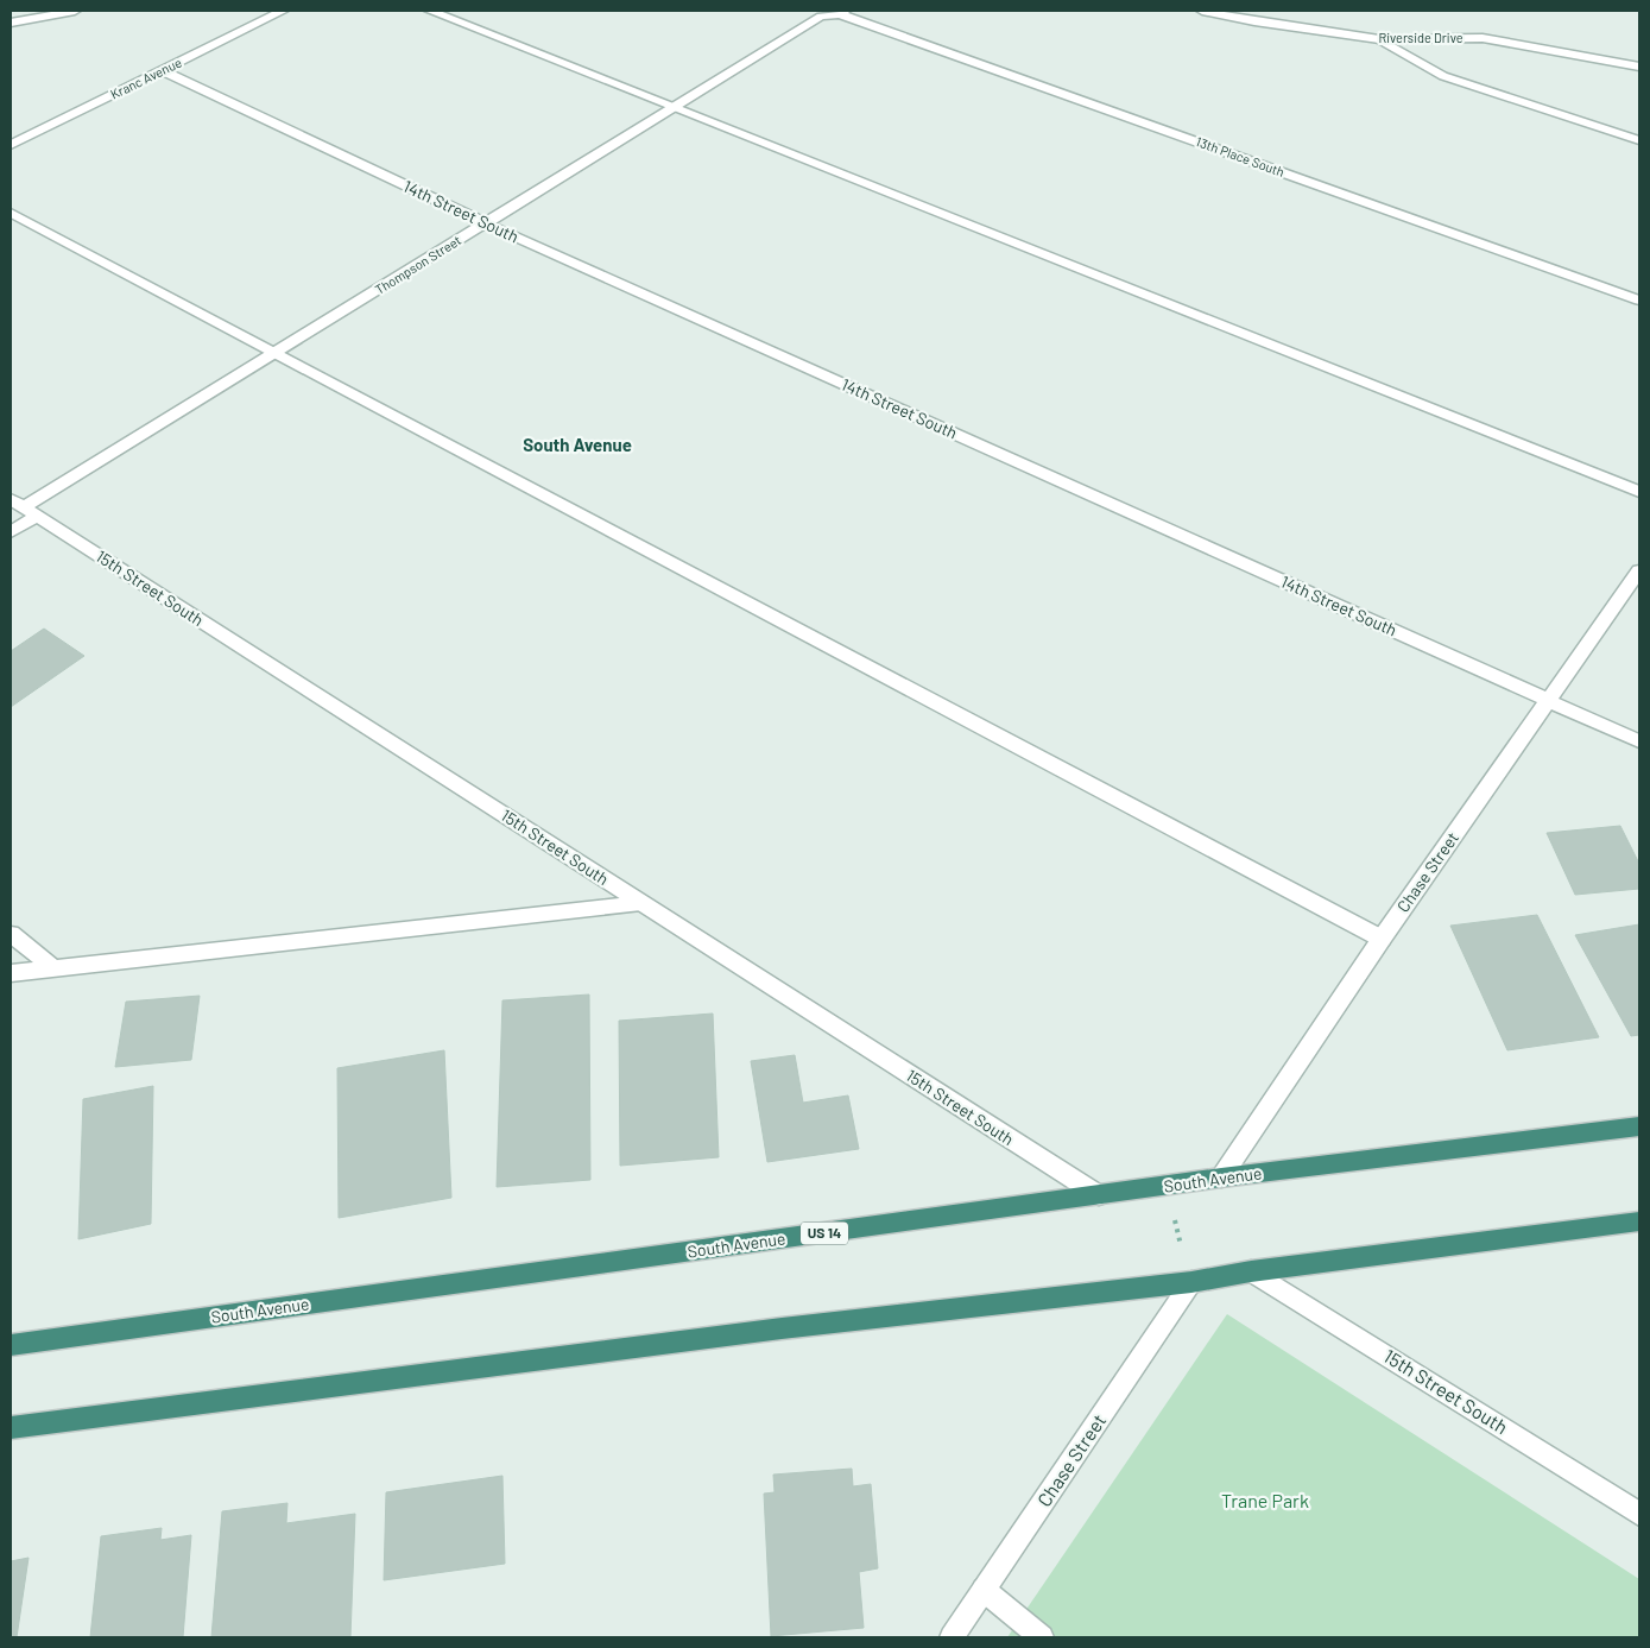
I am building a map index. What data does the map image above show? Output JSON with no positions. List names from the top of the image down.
{
  "streets": {
    "highway": ["South Avenue", "US 14"],
    "street": [
      "Riverside Drive",
      "Kranc Avenue",
      "13th Place South",
      "14th Street South",
      "Thompson Street",
      "15th Street South",
      "Chase Street"
    ]
  },
  "crossings": [
    ["Kranc Avenue", "14th Street South"],
    ["13th Place South", "Thompson Street"],
    ["14th Street South", "Thompson Street"],
    ["14th Street South", "Chase Street"],
    ["Thompson Street", "15th Street South"],
    ["15th Street South", "South Avenue"],
    ["Chase Street", "South Avenue"]
  ],
  "districts": ["South Avenue"],
  "parks": ["Trane Park"]
}
